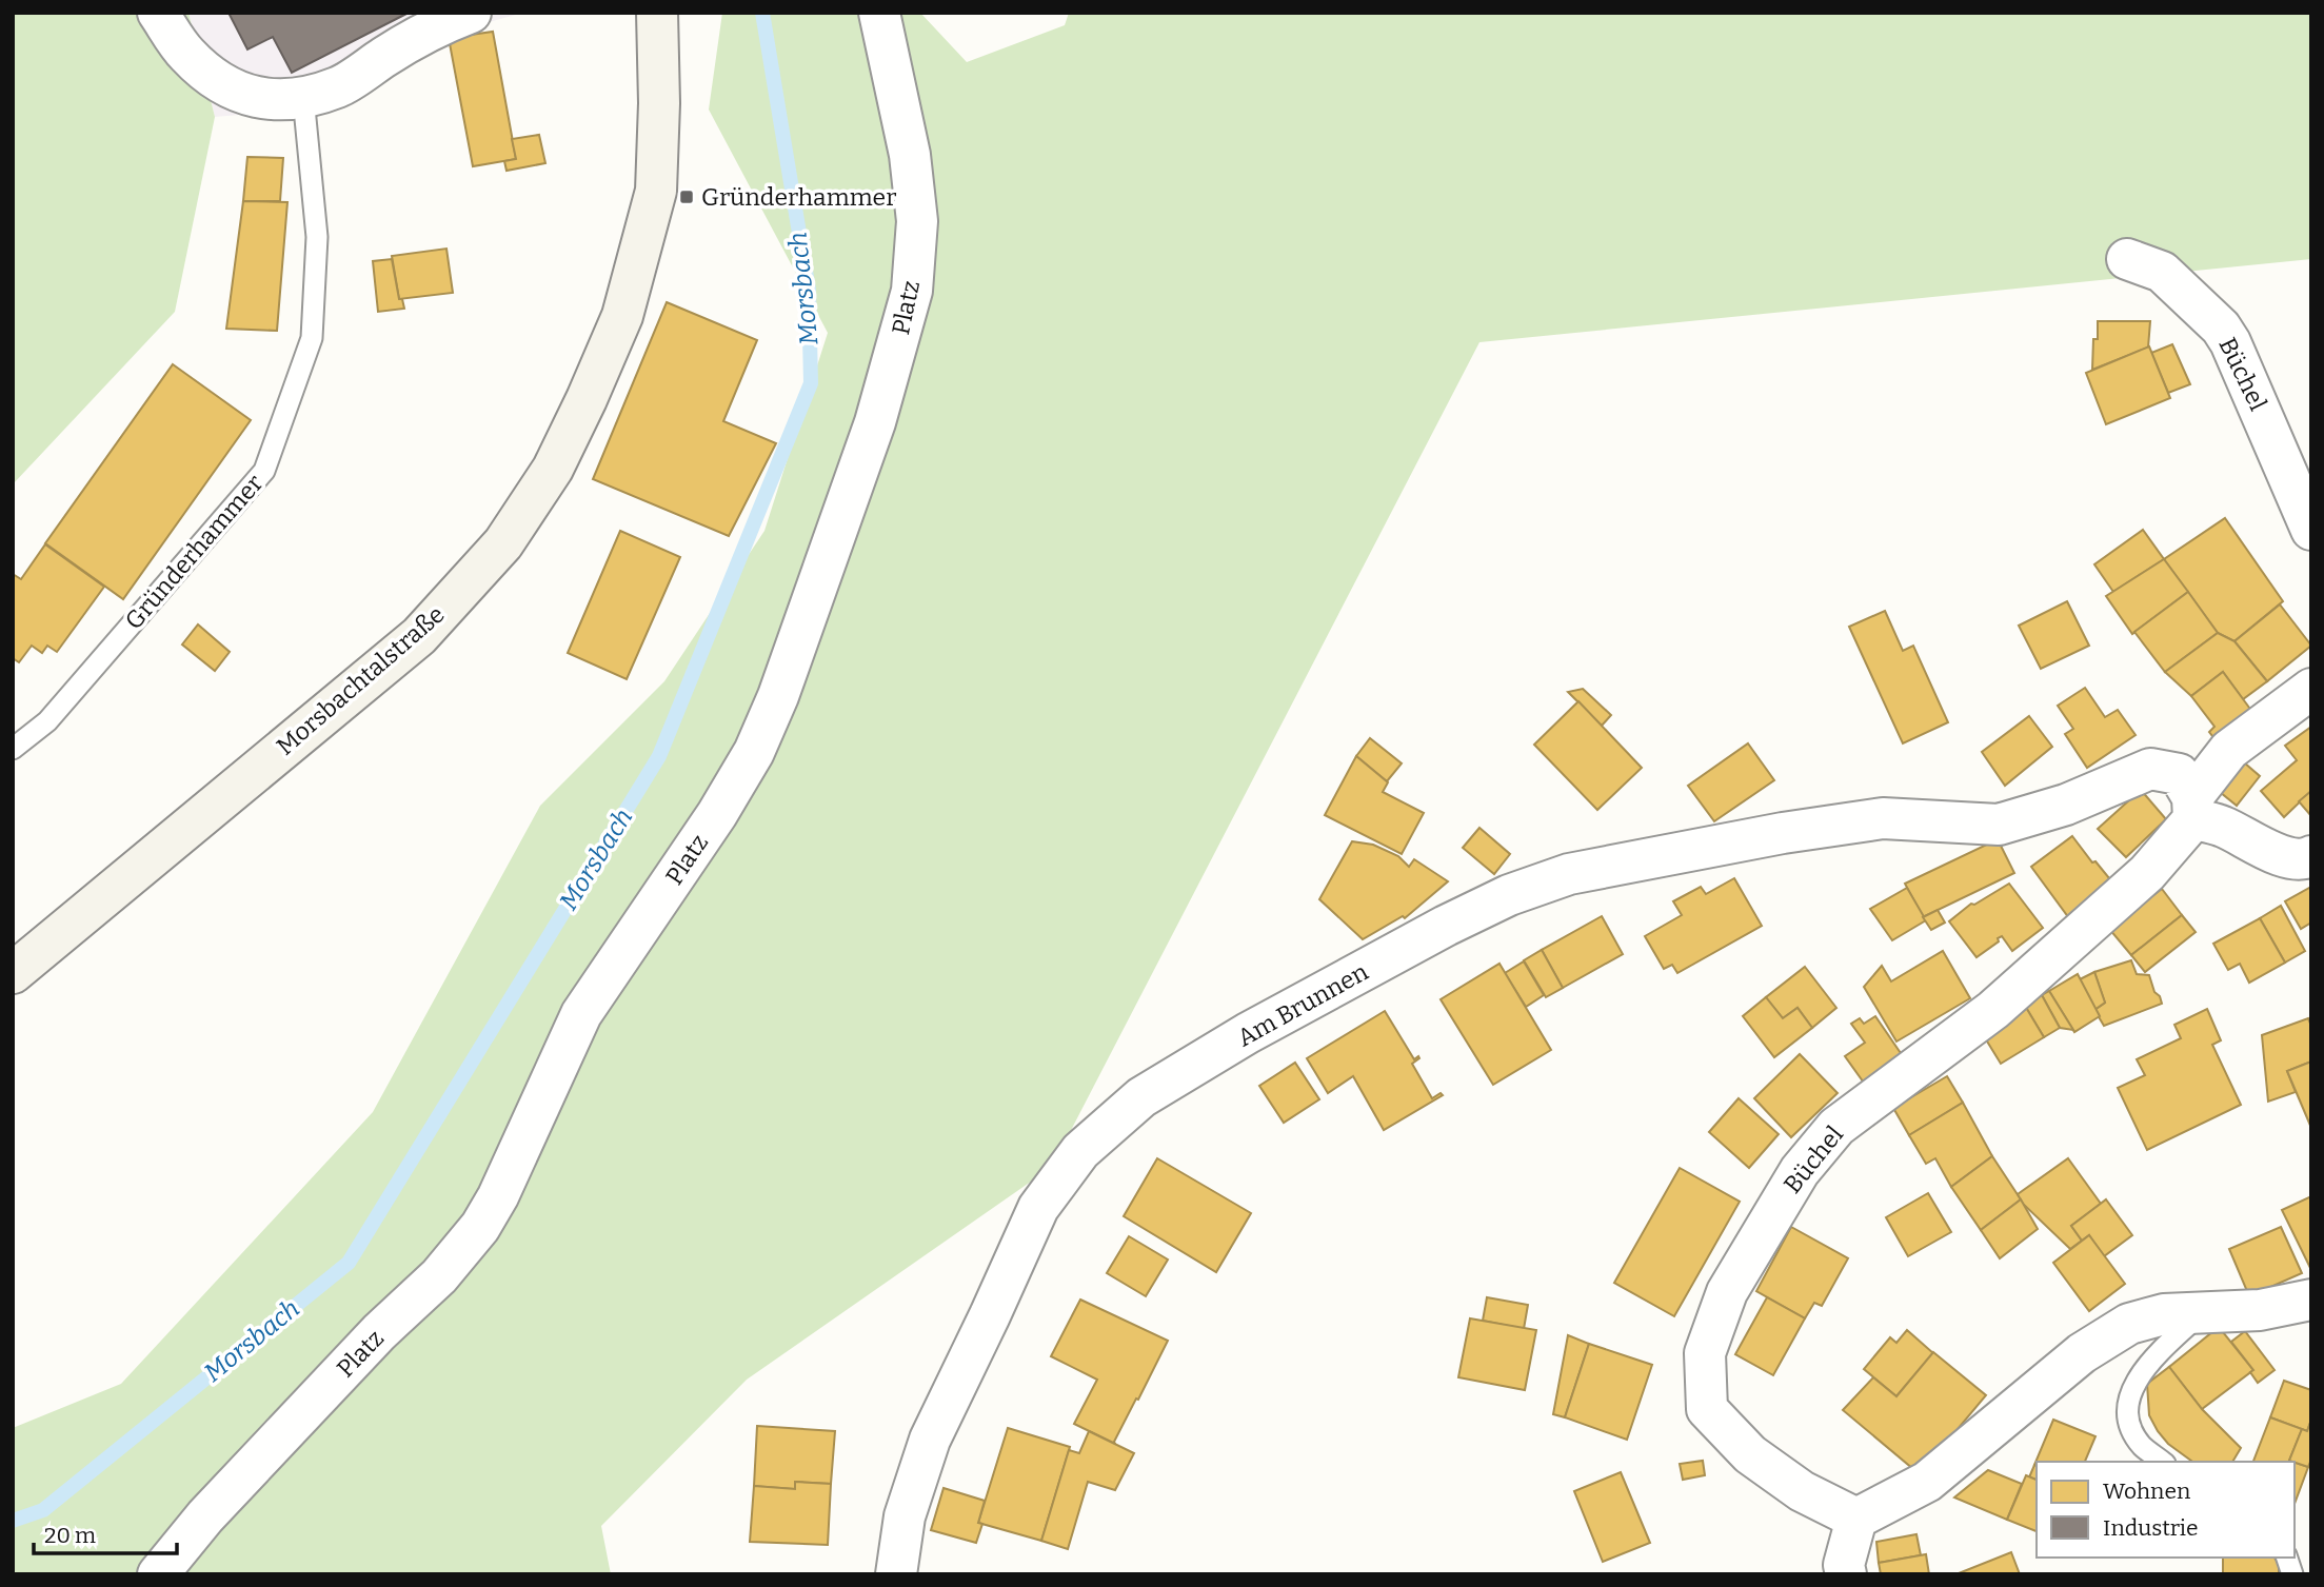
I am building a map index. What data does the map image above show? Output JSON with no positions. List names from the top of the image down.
{
  "streets": {
    "main road": ["Morsbachtalstraße"],
    "street": ["Platz", "Büchel", "Am Brunnen"],
    "lane": ["Gründerhammer"]
  },
  "crossings": [
    ["Büchel", "Am Brunnen"]
  ],
  "water": ["Morsbach"],
  "places": {
    "transit": ["Gründerhammer"]
  },
  "legend": ["Wohnen", "Industrie"],
  "scale_bar": "20 m"
}
